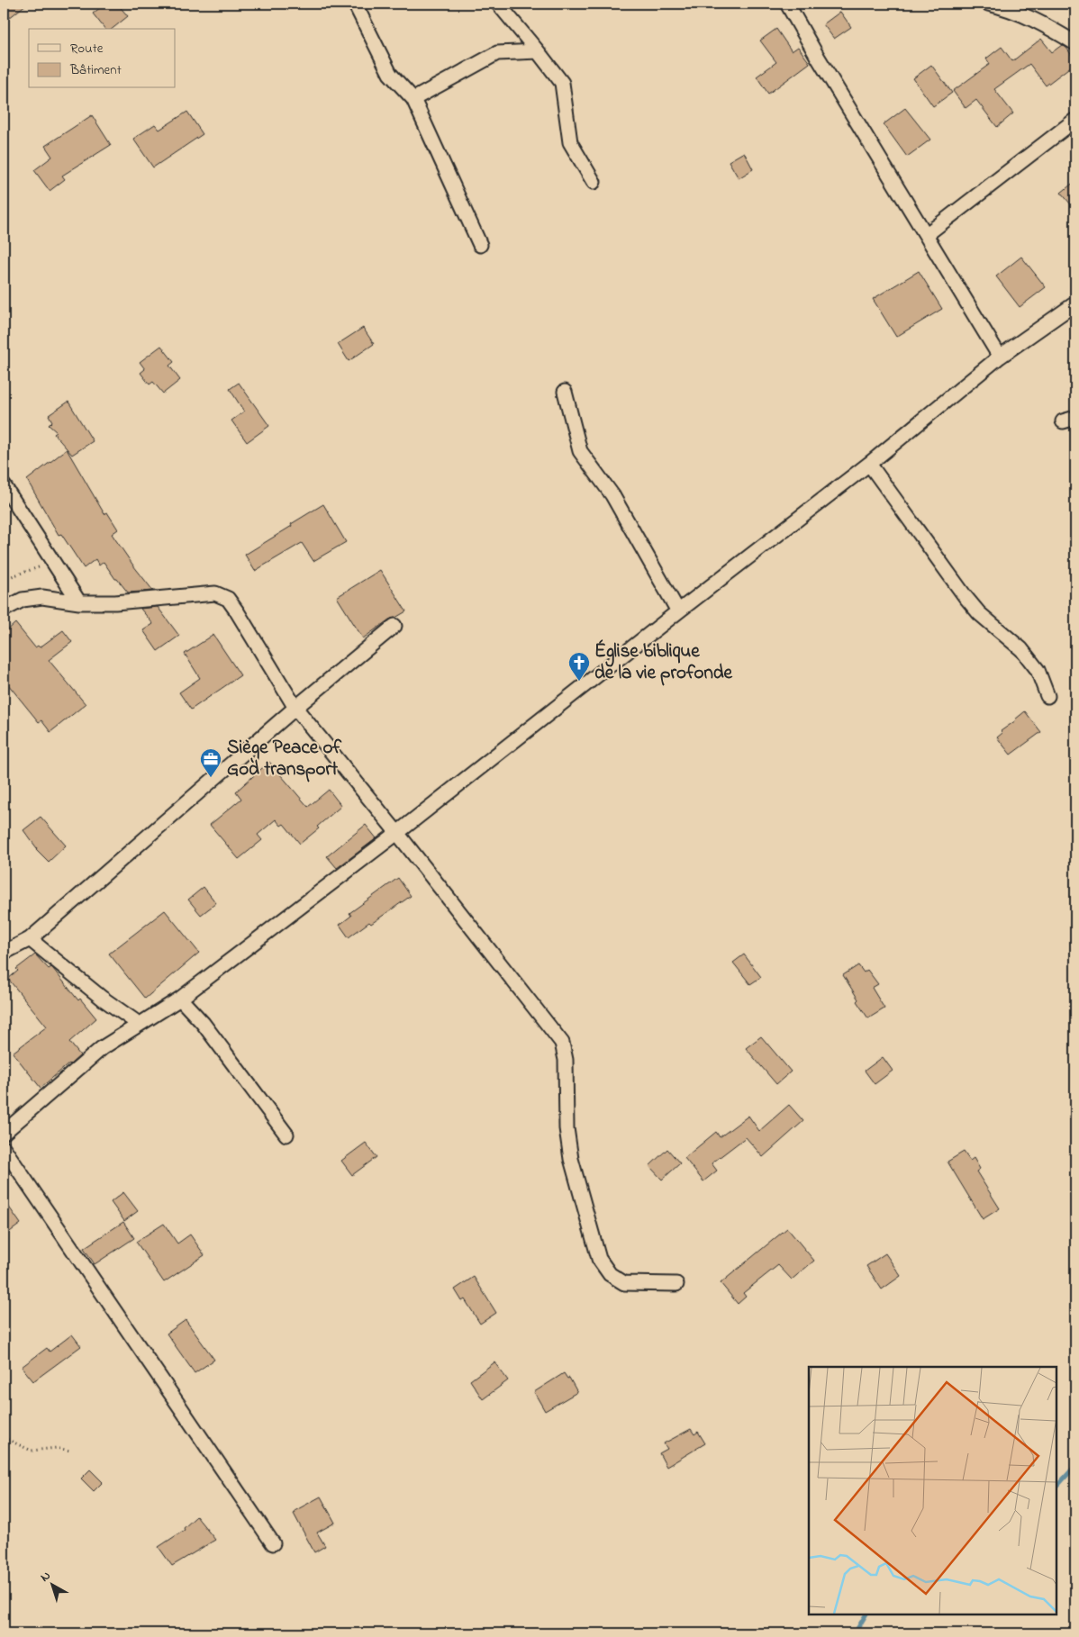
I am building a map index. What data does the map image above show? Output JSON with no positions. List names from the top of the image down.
{
  "places": {
    "church": ["Église biblique de la vie profonde"],
    "office": ["Siège Peace of God transport"]
  },
  "legend": ["Route", "Bâtiment"],
  "north": "top left"
}
